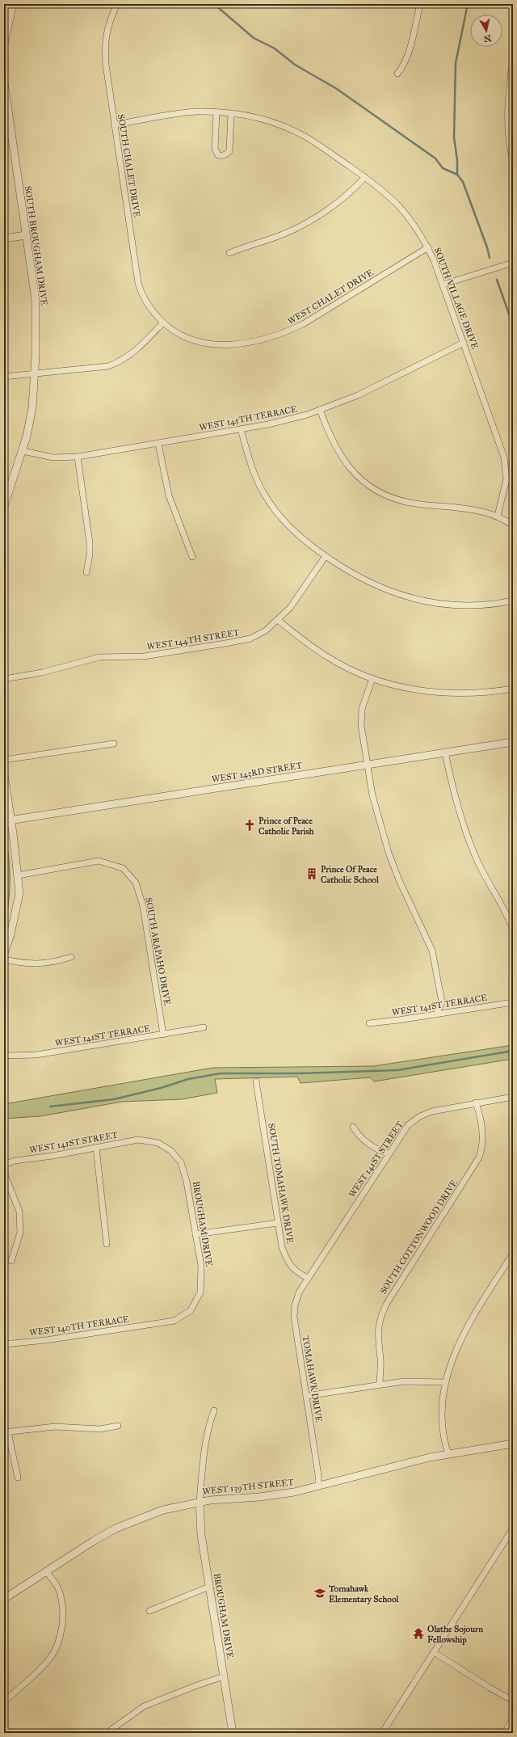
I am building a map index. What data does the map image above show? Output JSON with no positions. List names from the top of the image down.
{
  "streets": {
    "street": [
      "SOUTH CHALET DRIVE",
      "SOUTH BROUGHAM DRIVE",
      "WEST CHALET DRIVE",
      "SOUTH VILLAGE DRIVE",
      "WEST 145TH TERRACE",
      "WEST 144TH STREET",
      "WEST 143RD STREET",
      "SOUTH ARAPAHO DRIVE",
      "WEST 141ST TERRACE",
      "WEST 141ST STREET",
      "SOUTH TOMAHAWK DRIVE",
      "BROUGHAM DRIVE",
      "SOUTH COTTONWOOD DRIVE",
      "WEST 140TH TERRACE",
      "TOMAHAWK DRIVE",
      "WEST 139TH STREET"
    ]
  },
  "crossings": [
    ["SOUTH CHALET DRIVE", "WEST CHALET DRIVE"],
    ["SOUTH CHALET DRIVE", "SOUTH VILLAGE DRIVE"],
    ["SOUTH BROUGHAM DRIVE", "WEST 145TH TERRACE"],
    ["WEST CHALET DRIVE", "SOUTH VILLAGE DRIVE"],
    ["SOUTH VILLAGE DRIVE", "WEST 145TH TERRACE"],
    ["SOUTH ARAPAHO DRIVE", "WEST 141ST TERRACE"],
    ["WEST 141ST STREET", "SOUTH TOMAHAWK DRIVE"],
    ["WEST 141ST STREET", "BROUGHAM DRIVE"],
    ["WEST 141ST STREET", "SOUTH COTTONWOOD DRIVE"],
    ["WEST 141ST STREET", "TOMAHAWK DRIVE"],
    ["SOUTH TOMAHAWK DRIVE", "TOMAHAWK DRIVE"],
    ["BROUGHAM DRIVE", "WEST 140TH TERRACE"],
    ["BROUGHAM DRIVE", "WEST 139TH STREET"],
    ["TOMAHAWK DRIVE", "WEST 139TH STREET"]
  ],
  "places": {
    "church": ["Prince of Peace Catholic Parish"],
    "building": ["Prince Of Peace Catholic School"],
    "school or university": ["Tomahawk Elementary School"],
    "temple": ["Olathe Sojourn Fellowship"]
  },
  "north": "bottom"
}
